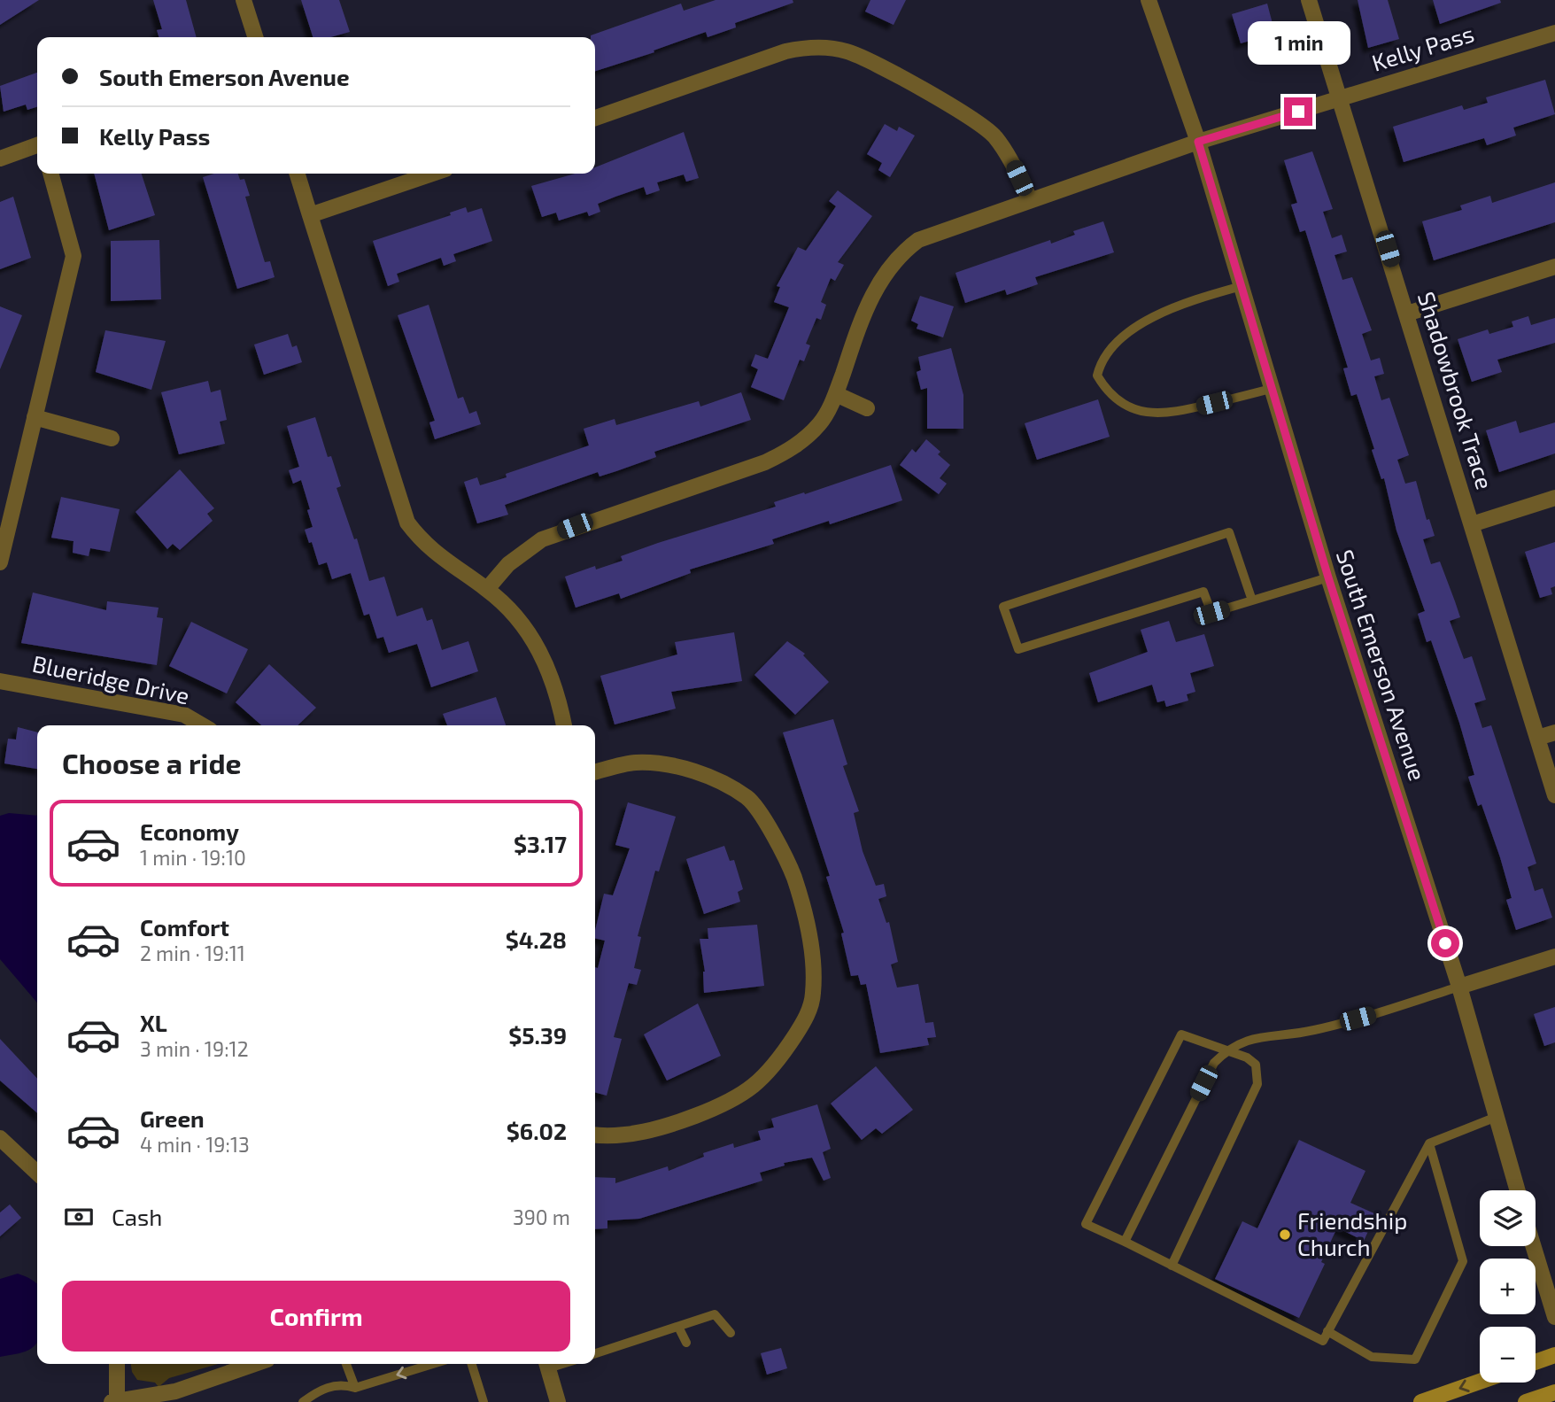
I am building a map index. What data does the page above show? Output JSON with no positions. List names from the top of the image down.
{
  "streets": {
    "street": [
      "Kelly Pass",
      "Shadowbrook Trace",
      "South Emerson Avenue",
      "Blueridge Drive"
    ]
  },
  "crossings": [
    ["Kelly Pass", "Shadowbrook Trace"],
    ["Kelly Pass", "South Emerson Avenue"]
  ],
  "places": ["Friendship Church"],
  "page": {
    "bubble": "1 min",
    "banner": ["South Emerson Avenue", "Kelly Pass"],
    "heading": "Choose a ride",
    "list": [
      {
        "name": "Economy",
        "note": "1 min · 19:10",
        "value": "$3.17"
      },
      {
        "name": "Comfort",
        "note": "2 min · 19:11",
        "value": "$4.28"
      },
      {
        "name": "XL",
        "note": "3 min · 19:12",
        "value": "$5.39"
      },
      {
        "name": "Green",
        "note": "4 min · 19:13",
        "value": "$6.02"
      }
    ],
    "pay": ["Cash", "390 m"],
    "map_buttons": ["+", "−"],
    "buttons": "Confirm"
  }
}
